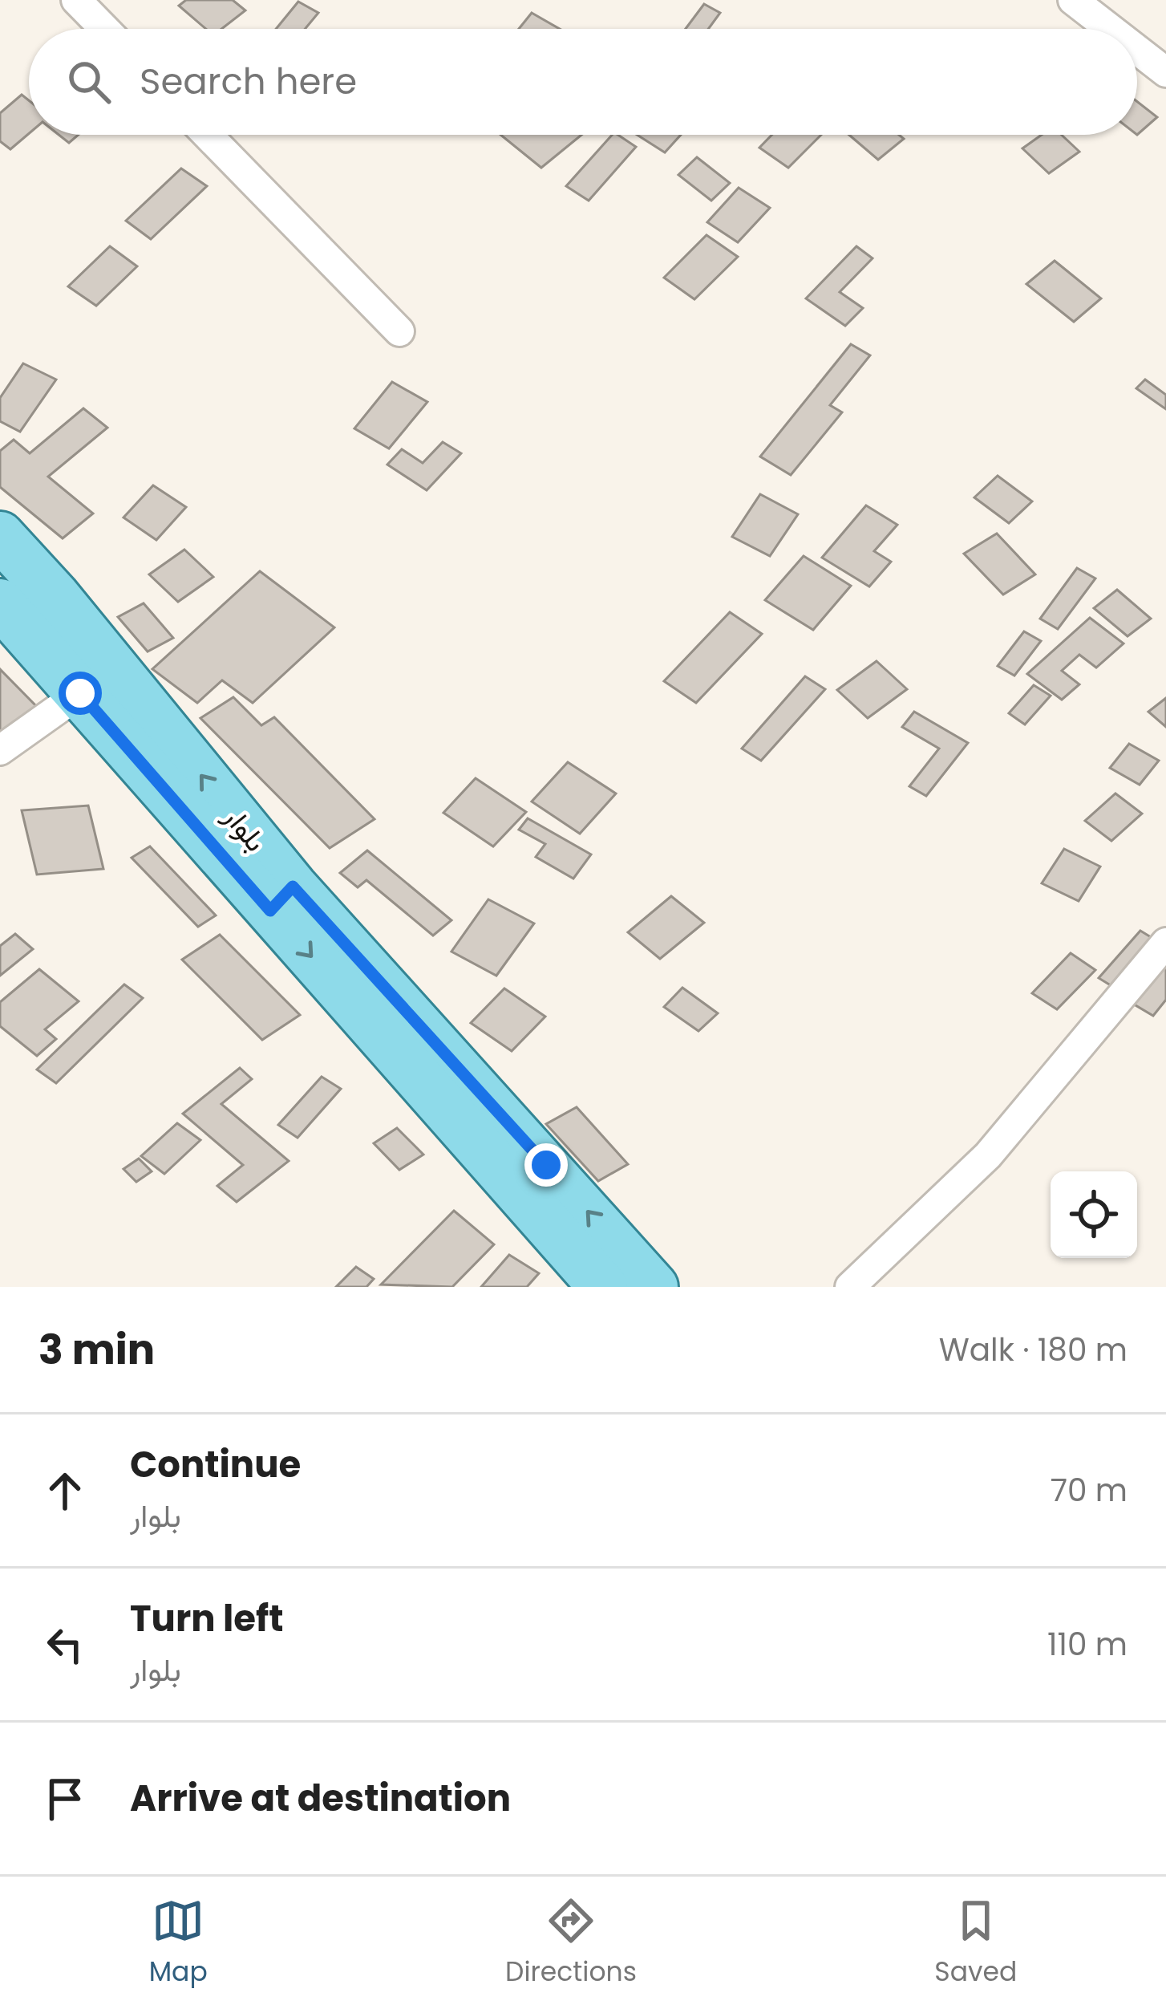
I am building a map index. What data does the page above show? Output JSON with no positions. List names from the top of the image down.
{
  "streets": {
    "main road": ["بلوار"]
  },
  "page": {
    "search": "Search here",
    "heading": ["3 min", "Walk · 180 m"],
    "list": [
      ["Continue", "بلوار", "70 m"],
      ["Turn left", "بلوار", "110 m"],
      "Arrive at destination"
    ],
    "nav": ["Map", "Directions", "Saved"]
  }
}
